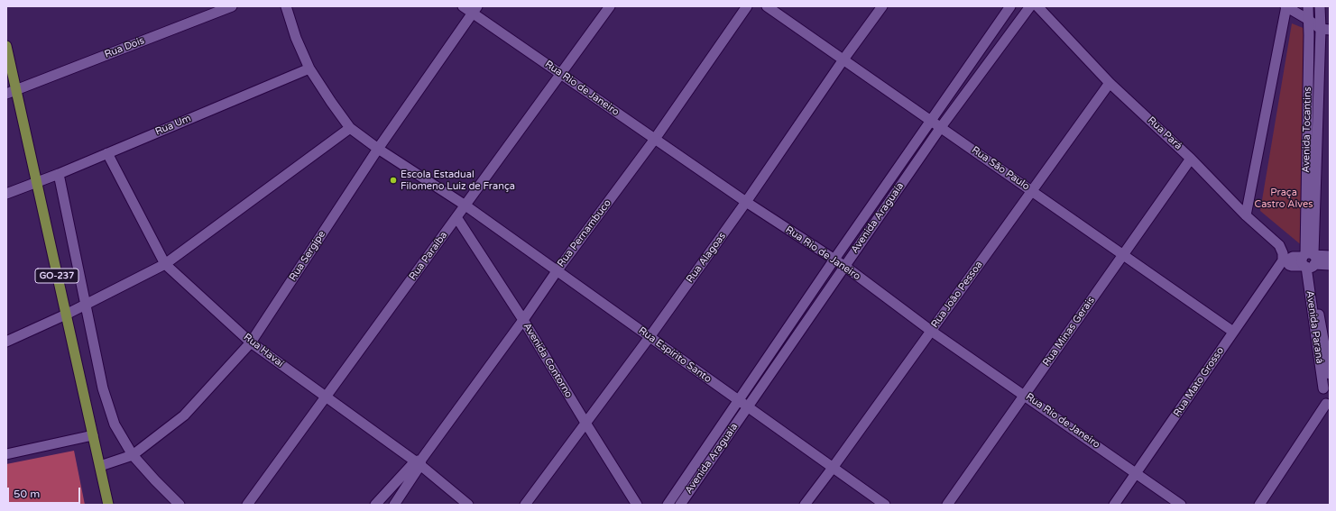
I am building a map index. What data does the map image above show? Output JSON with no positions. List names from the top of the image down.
{
  "streets": {
    "main road": ["GO-237"],
    "street": [
      "Rua Dois",
      "Rua Rio de Janeiro",
      "Rua Um",
      "Avenida Tocantins",
      "Rua Pará",
      "Rua São Paulo",
      "Avenida Araguaía",
      "Rua Pernambuco",
      "Rua Sergipe",
      "Rua Paraíba",
      "Rua Alagoas",
      "Rua João Pessoa",
      "Avenida Paraná",
      "Rua Minas Gerais",
      "Rua Havaí",
      "Rua Espírito Santo",
      "Avenida Contorno",
      "Rua Mato Grosso"
    ]
  },
  "crossings": [
    ["Rua Dois", "GO-237"],
    ["Rua Rio de Janeiro", "Avenida Araguaía"],
    ["Rua Rio de Janeiro", "Rua Pernambuco"],
    ["Rua Rio de Janeiro", "Rua Sergipe"],
    ["Rua Rio de Janeiro", "Rua Paraíba"],
    ["Rua Rio de Janeiro", "Rua Alagoas"],
    ["Rua Rio de Janeiro", "Rua João Pessoa"],
    ["Rua Rio de Janeiro", "Rua Minas Gerais"],
    ["Rua Rio de Janeiro", "Rua Mato Grosso"],
    ["Rua Um", "GO-237"],
    ["Rua Um", "Rua Havaí"],
    ["Rua Um", "Rua Espírito Santo"],
    ["Avenida Tocantins", "Avenida Paraná"],
    ["Rua Pará", "Rua João Pessoa"],
    ["Rua Pará", "Rua Minas Gerais"],
    ["Rua Pará", "Rua Mato Grosso"],
    ["Rua São Paulo", "Avenida Araguaía"],
    ["Rua São Paulo", "Rua Alagoas"],
    ["Rua São Paulo", "Rua João Pessoa"],
    ["Rua São Paulo", "Rua Minas Gerais"],
    ["Rua São Paulo", "Rua Mato Grosso"],
    ["Avenida Araguaía", "Rua Espírito Santo"],
    ["Rua Pernambuco", "Rua Havaí"],
    ["Rua Pernambuco", "Rua Espírito Santo"],
    ["Rua Pernambuco", "Avenida Contorno"],
    ["Rua Sergipe", "GO-237"],
    ["Rua Sergipe", "Rua Havaí"],
    ["Rua Sergipe", "Rua Espírito Santo"],
    ["Rua Paraíba", "Rua Havaí"],
    ["Rua Paraíba", "Rua Espírito Santo"],
    ["Rua Paraíba", "Avenida Contorno"],
    ["Rua Alagoas", "Rua Espírito Santo"],
    ["Rua Alagoas", "Avenida Contorno"],
    ["Rua João Pessoa", "Rua Espírito Santo"]
  ],
  "parks": ["Praça Castro Alves"],
  "places": ["Escola Estadual Filomeno Luiz de França"],
  "scale_bar": "50 m"
}
